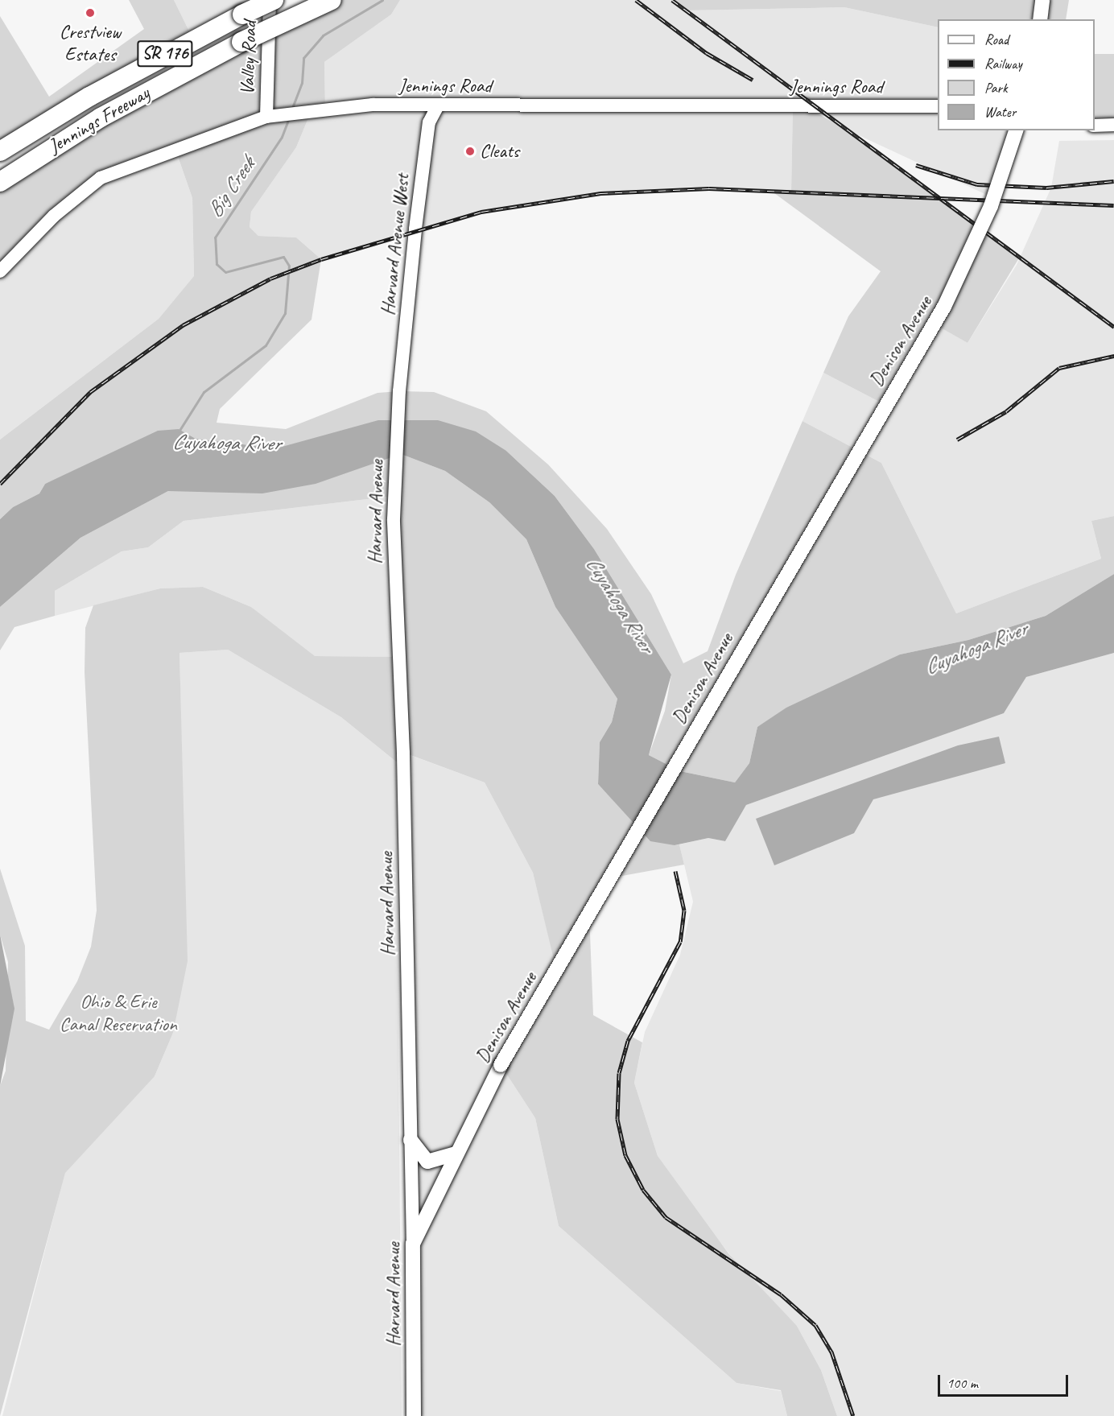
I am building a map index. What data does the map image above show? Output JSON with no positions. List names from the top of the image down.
{
  "streets": {
    "highway": ["SR 176", "Jennings Freeway"],
    "main road": ["Denison Avenue", "Harvard Avenue"],
    "street": ["Valley Road", "Jennings Road", "Harvard Avenue West"]
  },
  "crossings": [
    ["Valley Road", "Jennings Road"],
    ["Jennings Road", "Harvard Avenue West"],
    ["Harvard Avenue West", "Harvard Avenue"],
    ["Denison Avenue", "Harvard Avenue"]
  ],
  "water": ["Big Creek", "Cuyahoga River"],
  "parks": ["Ohio & Erie Canal Reservation"],
  "places": ["Crestview Estates", "Cleats"],
  "legend": [
    "Road",
    "Railway",
    "Park",
    "Water"
  ],
  "scale_bar": "100 m"
}
